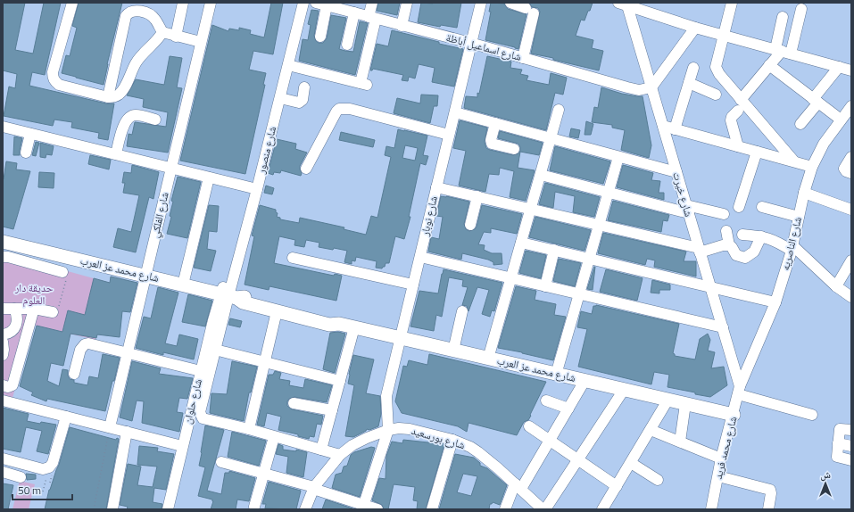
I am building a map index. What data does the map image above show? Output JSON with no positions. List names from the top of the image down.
{
  "streets": {
    "main road": ["شارع محمد عز العرب"],
    "street": [
      "شارع اسماعيل أباظة",
      "شارع منصور",
      "شارع خيرت",
      "شارع الفلكي",
      "شارع نوبار",
      "شارع الناصريه",
      "شارع حلوان",
      "شارع بورسعيد",
      "شارع محمد فريد"
    ]
  },
  "crossings": [
    ["شارع اسماعيل أباظة", "شارع خيرت"],
    ["شارع اسماعيل أباظة", "شارع نوبار"],
    ["شارع منصور", "شارع محمد عز العرب"],
    ["شارع منصور", "شارع حلوان"],
    ["شارع خيرت", "شارع الناصريه"],
    ["شارع خيرت", "شارع محمد فريد"],
    ["شارع الفلكي", "شارع محمد عز العرب"],
    ["شارع نوبار", "شارع محمد عز العرب"],
    ["شارع نوبار", "شارع بورسعيد"],
    ["شارع الناصريه", "شارع محمد فريد"],
    ["شارع محمد عز العرب", "شارع حلوان"],
    ["شارع محمد عز العرب", "شارع محمد فريد"]
  ],
  "parks": ["حديقة دار العلوم"],
  "scale_bar": "50 m",
  "north": "top"
}
